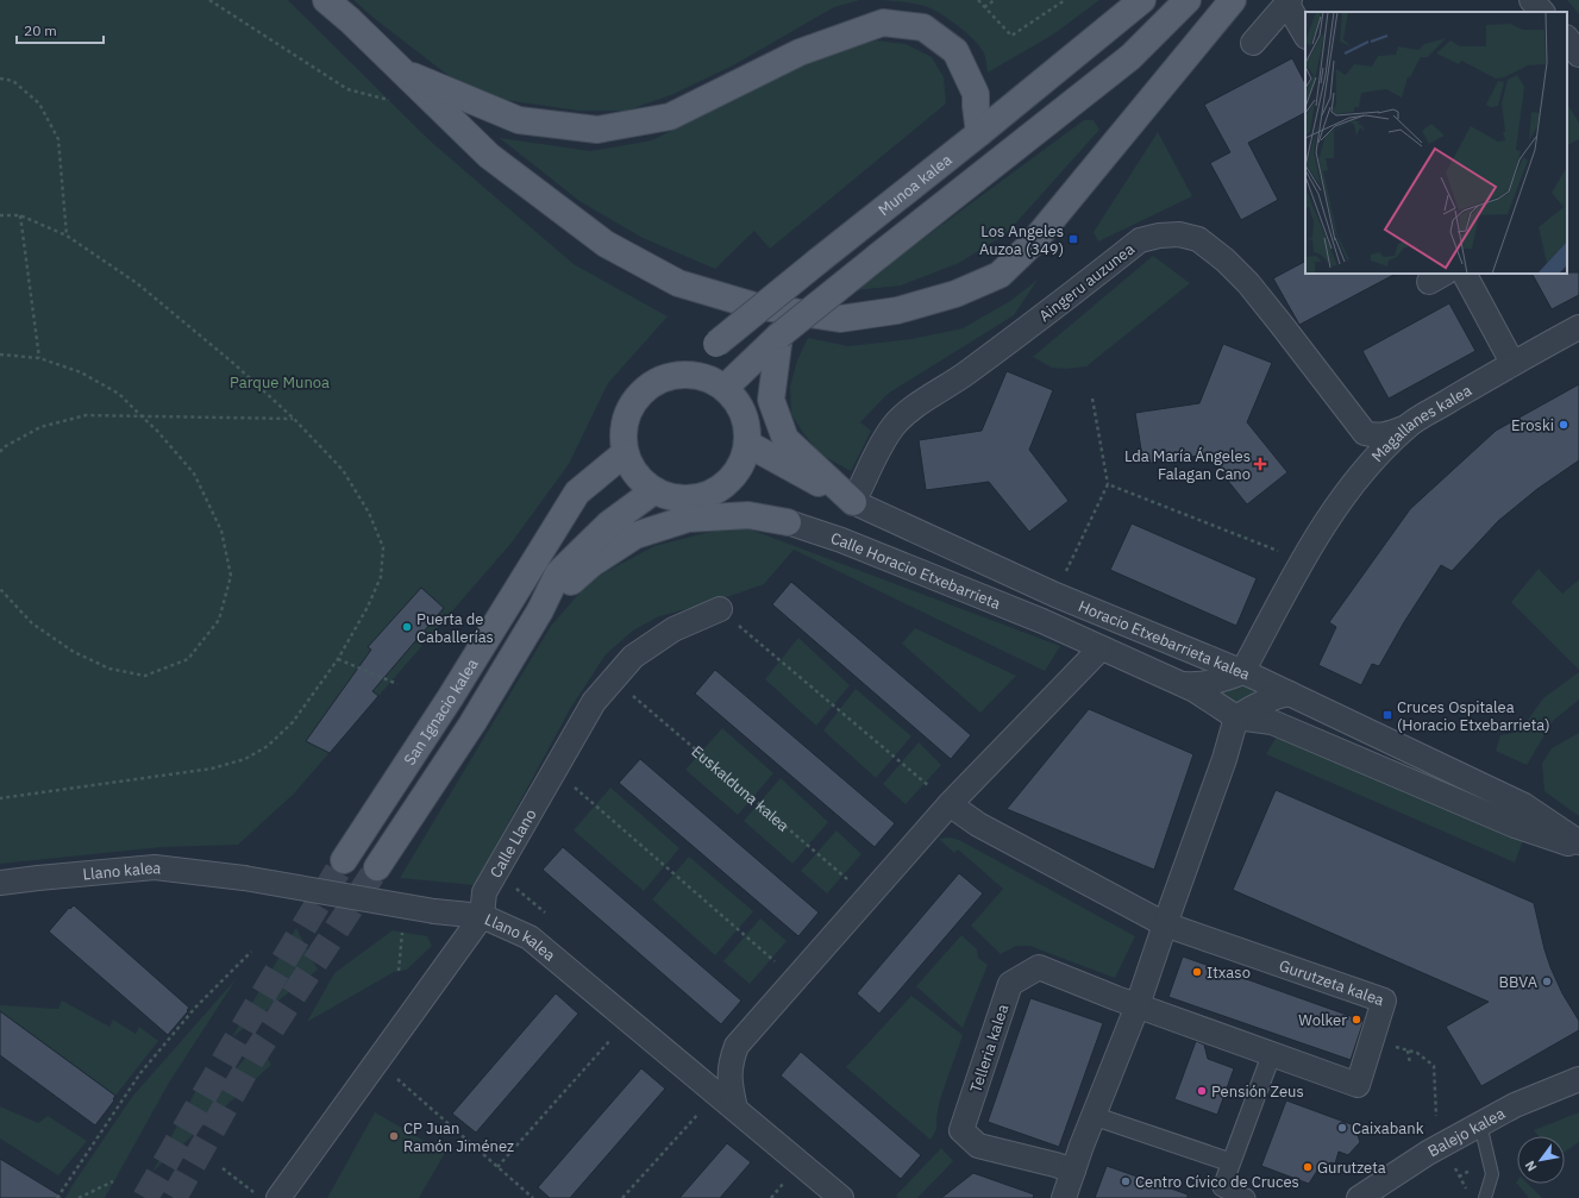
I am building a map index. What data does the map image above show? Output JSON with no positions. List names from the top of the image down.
{
  "streets": {
    "main road": ["Munoa kalea", "Horacio Etxebarrieta kalea", "San Ignacio kalea"],
    "street": [
      "Aingeru auzunea",
      "Magallanes kalea",
      "Calle Horacio Etxebarrieta",
      "Calle Llano",
      "Llano kalea",
      "Gurutzeta kalea",
      "Telleria kalea",
      "Balejo kalea"
    ],
    "path": ["Euskalduna kalea"]
  },
  "crossings": [
    ["Munoa kalea", "Horacio Etxebarrieta kalea"],
    ["Munoa kalea", "San Ignacio kalea"],
    ["Aingeru auzunea", "Horacio Etxebarrieta kalea"],
    ["Magallanes kalea", "Horacio Etxebarrieta kalea"],
    ["Calle Horacio Etxebarrieta", "Horacio Etxebarrieta kalea"],
    ["Horacio Etxebarrieta kalea", "San Ignacio kalea"],
    ["Euskalduna kalea", "Calle Llano"],
    ["Calle Llano", "Llano kalea"],
    ["Gurutzeta kalea", "Telleria kalea"]
  ],
  "parks": ["Parque Munoa"],
  "places": {
    "transit": ["Los Angeles Auzoa (349)", "Cruces Ospitalea (Horacio Etxebarrieta)"],
    "other": [
      "Eroski",
      "Puerta de Caballerías",
      "Itxaso",
      "BBVA",
      "Wolker",
      "Pensión Zeus",
      "Caixabank",
      "CP Juan Ramón Jiménez",
      "Gurutzeta",
      "Centro Cívico de Cruces"
    ],
    "health": ["Lda María Ángeles Falagan Cano"]
  },
  "scale_bar": "20 m",
  "north": "bottom left"
}
